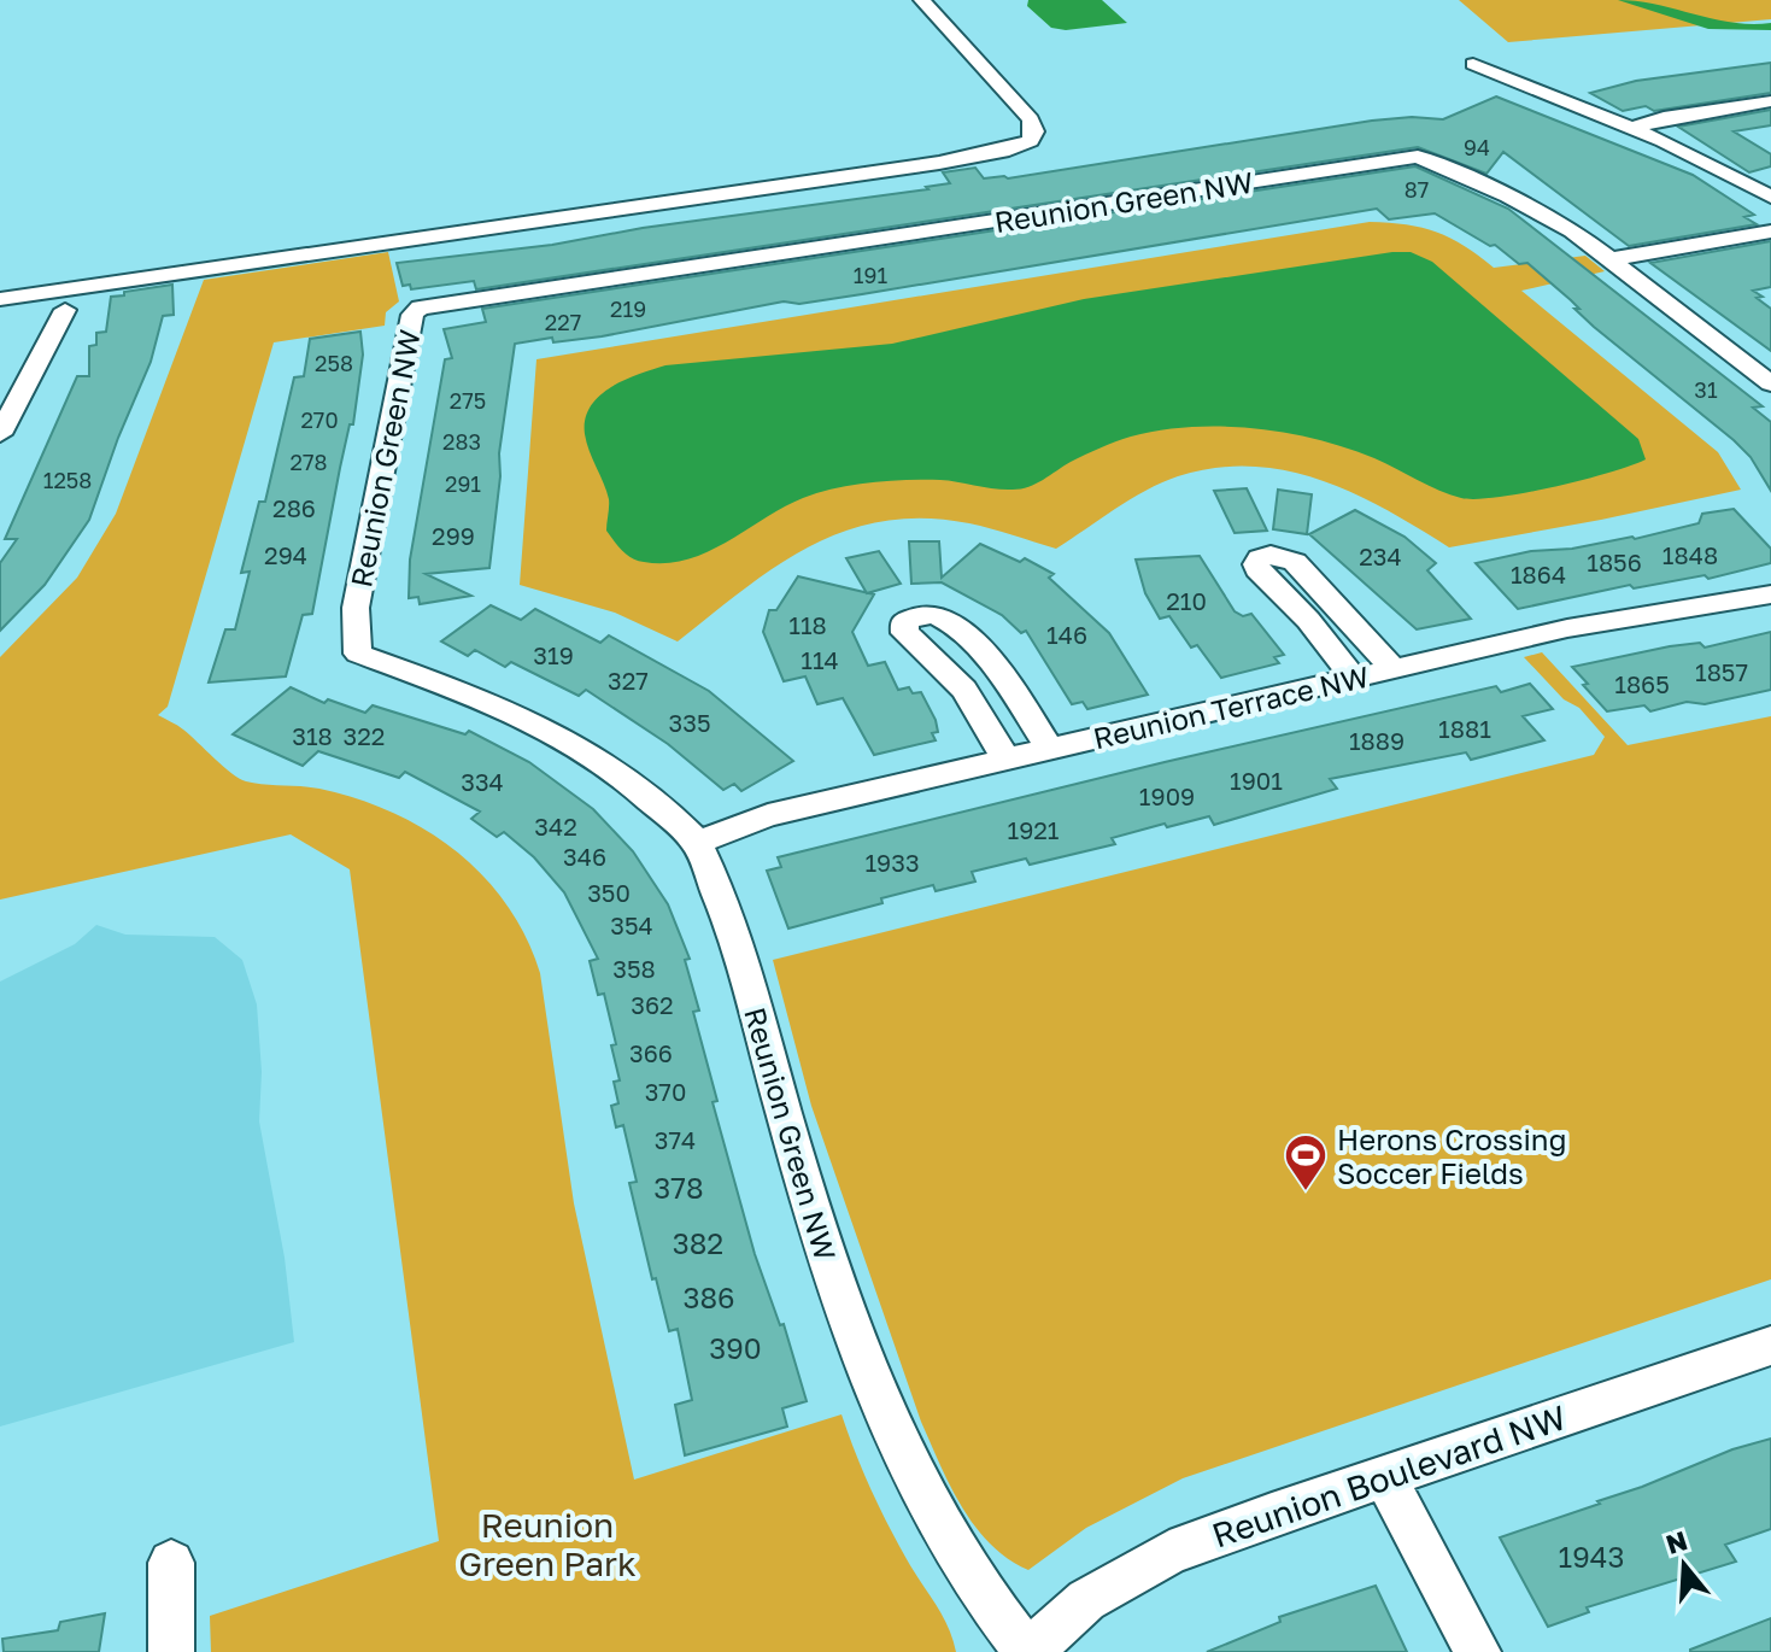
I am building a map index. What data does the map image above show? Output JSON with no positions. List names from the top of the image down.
{
  "streets": {
    "street": ["Reunion Green NW", "Reunion Terrace NW", "Reunion Boulevard NW"]
  },
  "crossings": [
    ["Reunion Green NW", "Reunion Terrace NW"],
    ["Reunion Green NW", "Reunion Boulevard NW"]
  ],
  "parks": ["Reunion Green Park"],
  "places": {
    "sports": ["Herons Crossing Soccer Fields"]
  },
  "house_numbers": [
    "94",
    "87",
    "191",
    "219",
    "227",
    "258",
    "31",
    "275",
    "270",
    "283",
    "278",
    "1258",
    "291",
    "286",
    "299",
    "294",
    "1848",
    "234",
    "1856",
    "1864",
    "210",
    "118",
    "146",
    "319",
    "114",
    "1857",
    "327",
    "1865",
    "335",
    "1881",
    "318",
    "322",
    "1889",
    "1901",
    "334",
    "1909",
    "342",
    "1921",
    "346",
    "1933",
    "350",
    "354",
    "358",
    "362",
    "366",
    "370",
    "374",
    "378",
    "382",
    "386",
    "390",
    "1943"
  ],
  "north": "top"
}
